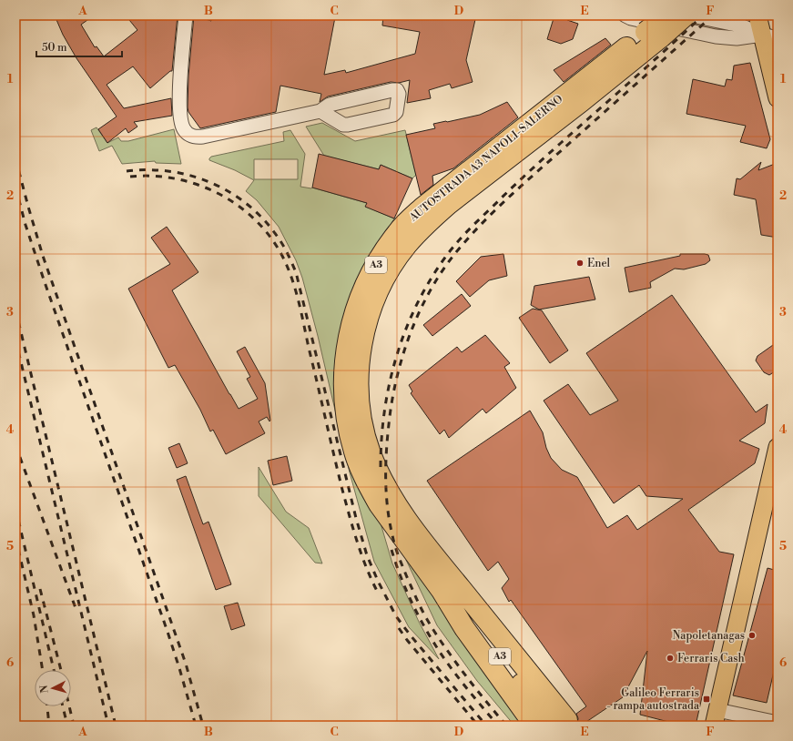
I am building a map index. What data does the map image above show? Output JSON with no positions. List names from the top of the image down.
{
  "streets": {
    "highway": ["AUTOSTRADA A3 NAPOLI-SALERNO", "A3"]
  },
  "crossings": [
    ["AUTOSTRADA A3 NAPOLI-SALERNO", "A3"]
  ],
  "places": {
    "other": ["Enel", "Napoletanagas", "Ferraris Cash"],
    "transit": ["Galileo Ferraris - rampa autostrada"]
  },
  "scale_bar": "50 m",
  "north": "left",
  "grid": {
    "columns": [
      "A",
      "B",
      "C",
      "D",
      "E",
      "F"
    ],
    "rows": [
      "1",
      "2",
      "3",
      "4",
      "5",
      "6"
    ]
  }
}
